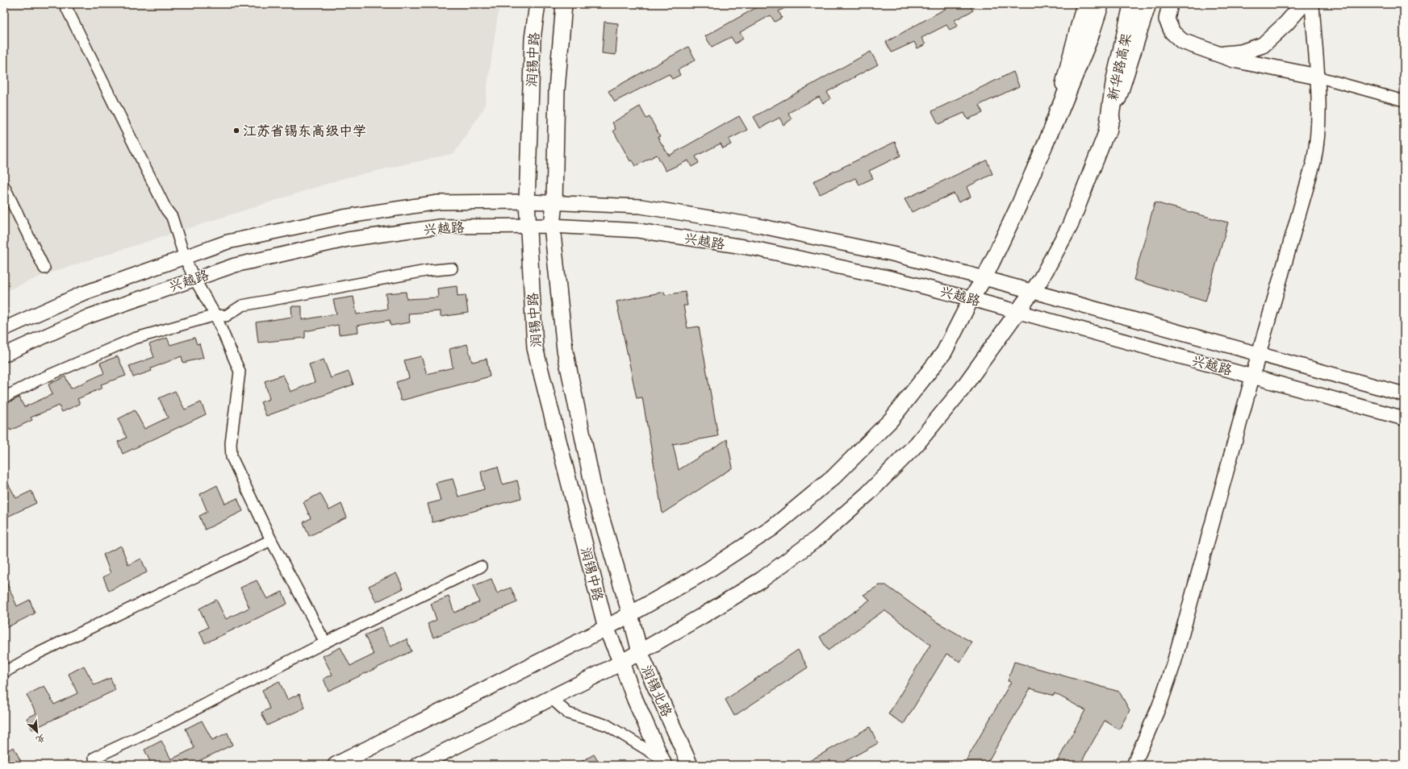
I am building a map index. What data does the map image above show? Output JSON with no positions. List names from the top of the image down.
{
  "streets": {
    "highway": ["新华路高架"],
    "main road": ["润锡中路", "润锡北路"],
    "street": ["兴越路"]
  },
  "crossings": [
    ["润锡中路", "兴越路"],
    ["润锡中路", "润锡北路"]
  ],
  "places": ["江苏省锡东高级中学"],
  "north": "bottom right"
}
